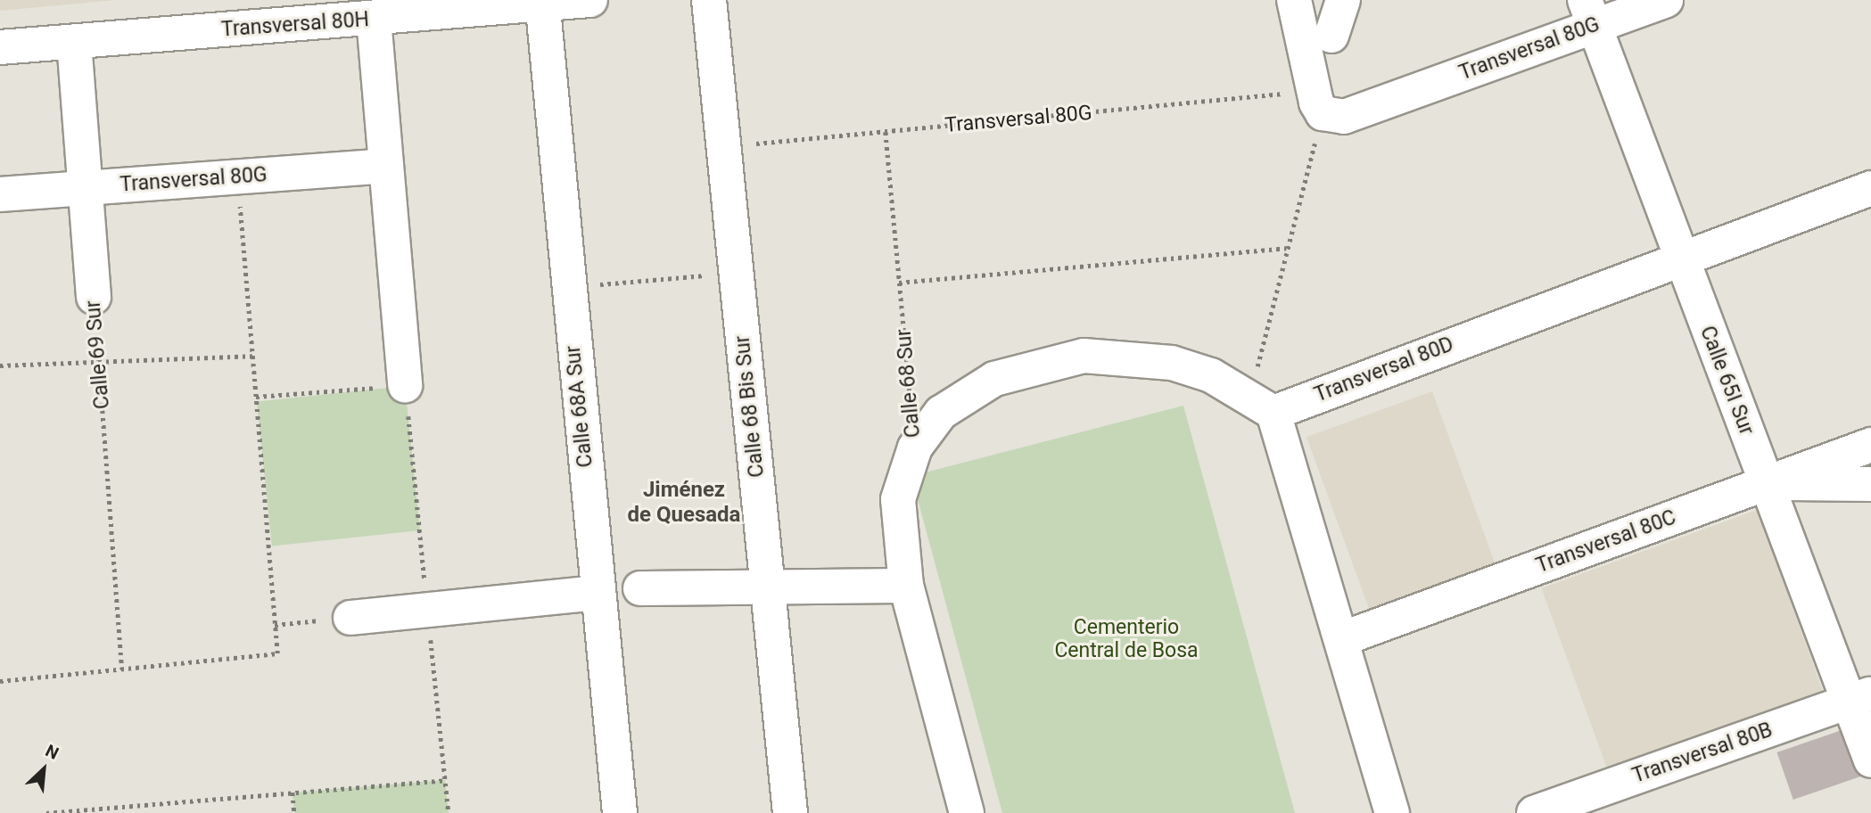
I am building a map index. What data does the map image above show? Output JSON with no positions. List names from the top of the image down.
{
  "streets": {
    "street": [
      "Transversal 80H",
      "Transversal 80G",
      "Calle 69 Sur",
      "Transversal 80D",
      "Calle 65I Sur",
      "Calle 68 Sur",
      "Calle 68A Sur",
      "Calle 68 Bis Sur",
      "Transversal 80C",
      "Transversal 80B"
    ]
  },
  "crossings": [
    ["Transversal 80H", "Calle 69 Sur"],
    ["Transversal 80H", "Calle 68A Sur"],
    ["Transversal 80G", "Calle 69 Sur"],
    ["Transversal 80G", "Calle 65I Sur"],
    ["Transversal 80G", "Calle 68 Sur"],
    ["Transversal 80G", "Calle 68 Bis Sur"],
    ["Transversal 80D", "Calle 65I Sur"],
    ["Transversal 80D", "Calle 68 Sur"],
    ["Calle 65I Sur", "Transversal 80C"],
    ["Calle 65I Sur", "Transversal 80B"]
  ],
  "districts": ["Jiménez de Quesada"],
  "parks": ["Cementerio Central de Bosa"],
  "north": "top right"
}
